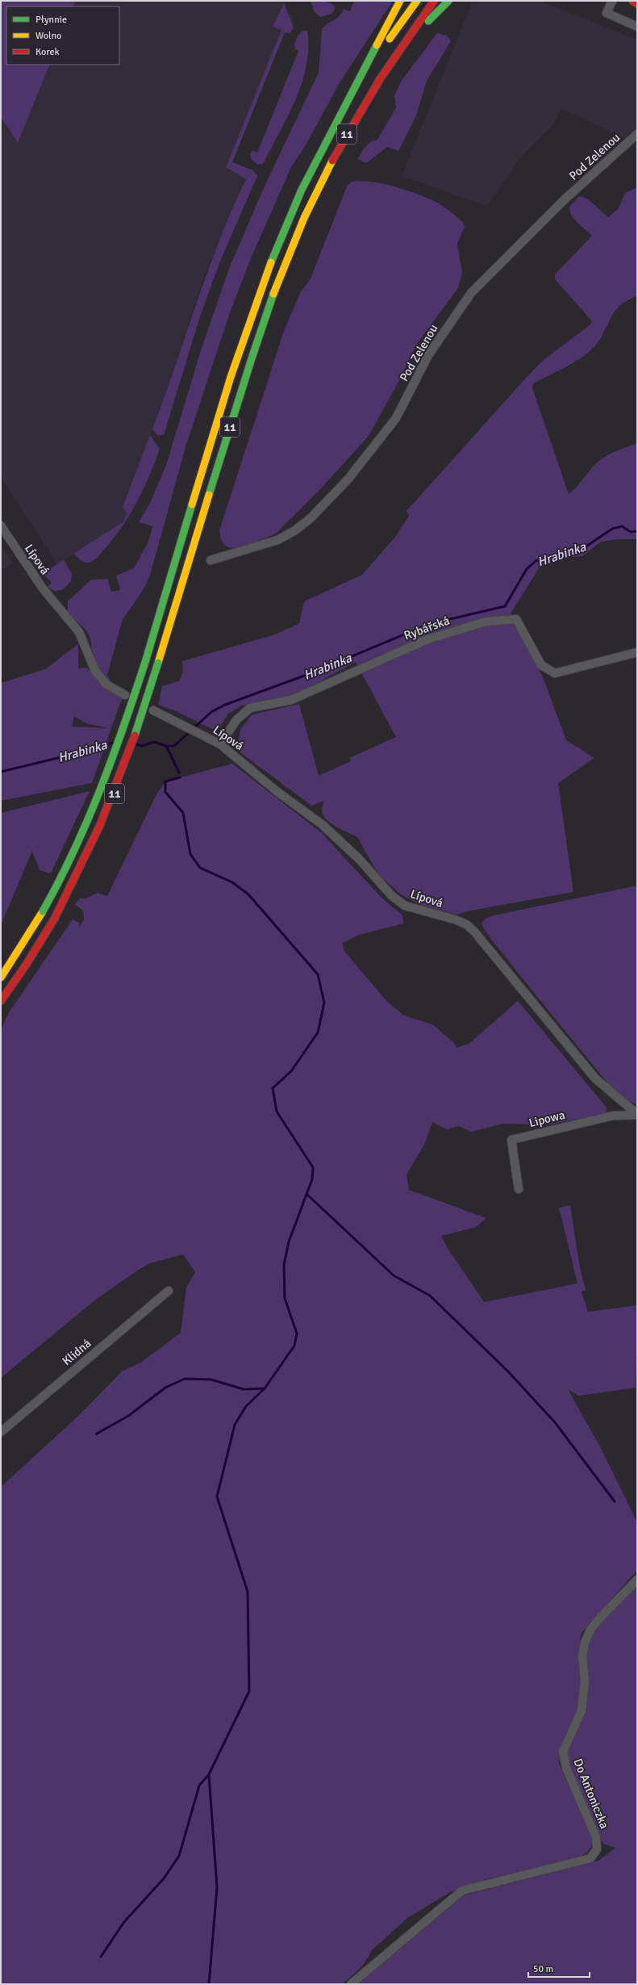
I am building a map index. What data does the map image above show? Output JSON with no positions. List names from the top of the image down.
{
  "streets": {
    "main road": ["11"],
    "street": [
      "Pod Zelenou",
      "Lípová",
      "Rybářská",
      "Lipowa",
      "Klidná",
      "Do Antoniczka"
    ]
  },
  "crossings": [
    ["Lípová", "Rybářská"]
  ],
  "water": ["Hrabinka"],
  "legend": ["Płynnie", "Wolno", "Korek"],
  "scale_bar": "50 m"
}
